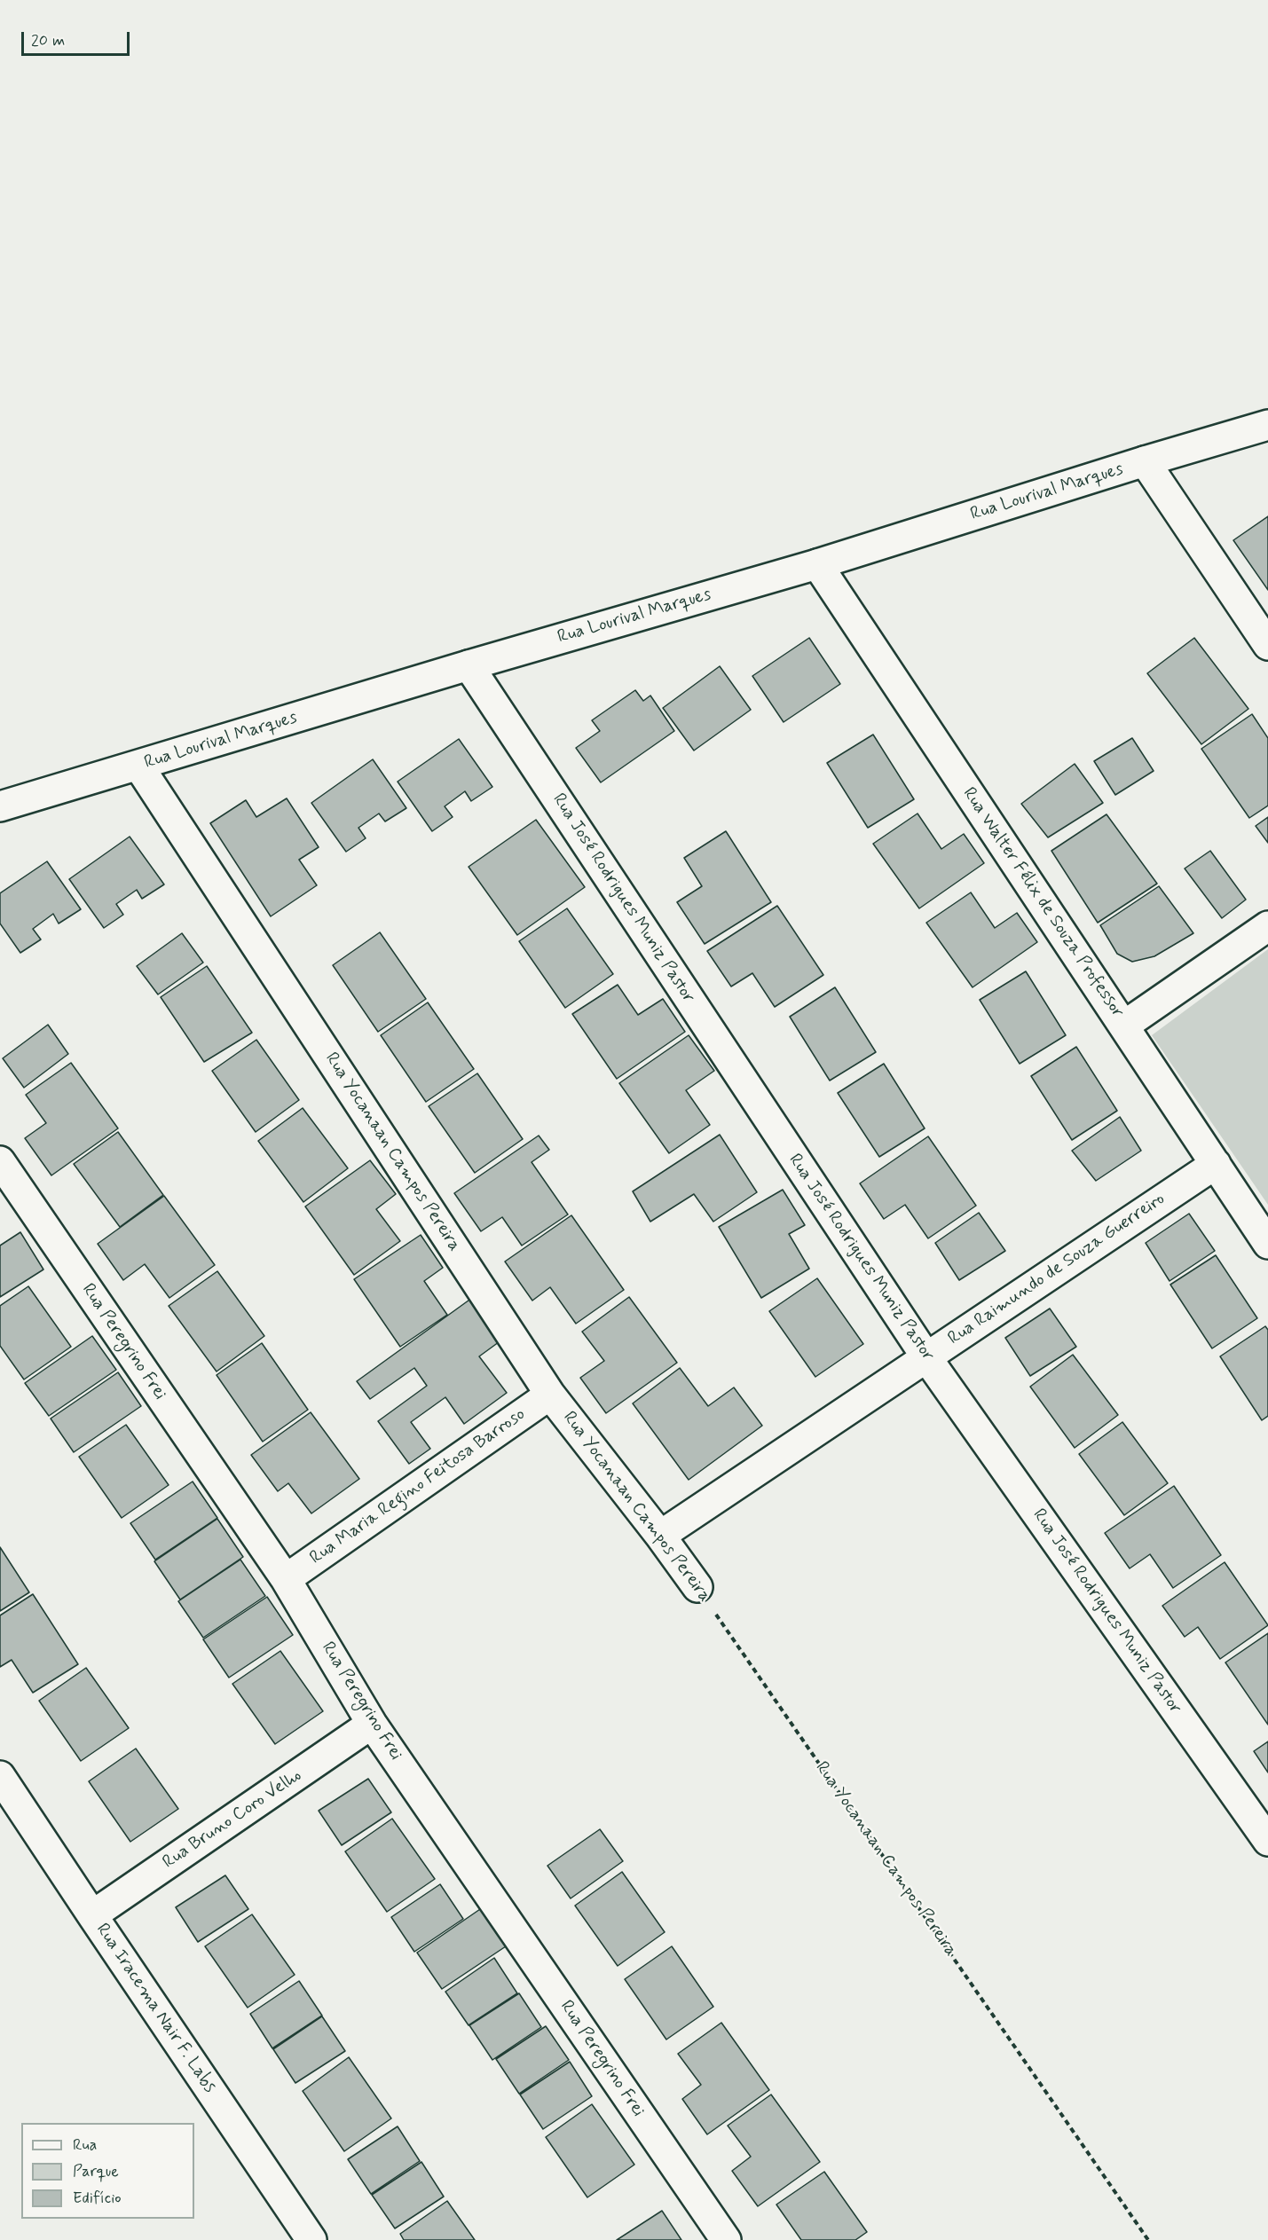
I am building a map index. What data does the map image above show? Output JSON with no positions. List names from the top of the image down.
{
  "streets": {
    "street": [
      "Rua Lourival Marques",
      "Rua José Rodrigues Muniz Pastor",
      "Rua Walter Félix de Souza Professor",
      "Rua Yocanaan Campos Pereira",
      "Rua Raimundo de Souza Guerreiro",
      "Rua Peregrino Frei",
      "Rua Maria Regino Feitosa Barroso",
      "Rua Bruno Coro Velho",
      "Rua Iracema Nair F. Labs"
    ]
  },
  "crossings": [
    ["Rua Lourival Marques", "Rua José Rodrigues Muniz Pastor"],
    ["Rua Lourival Marques", "Rua Walter Félix de Souza Professor"],
    ["Rua Lourival Marques", "Rua Yocanaan Campos Pereira"],
    ["Rua José Rodrigues Muniz Pastor", "Rua Raimundo de Souza Guerreiro"],
    ["Rua Walter Félix de Souza Professor", "Rua Raimundo de Souza Guerreiro"],
    ["Rua Yocanaan Campos Pereira", "Rua Raimundo de Souza Guerreiro"],
    ["Rua Yocanaan Campos Pereira", "Rua Maria Regino Feitosa Barroso"],
    ["Rua Peregrino Frei", "Rua Maria Regino Feitosa Barroso"],
    ["Rua Peregrino Frei", "Rua Bruno Coro Velho"],
    ["Rua Bruno Coro Velho", "Rua Iracema Nair F. Labs"]
  ],
  "legend": ["Rua", "Parque", "Edifício"],
  "scale_bar": "20 m"
}
